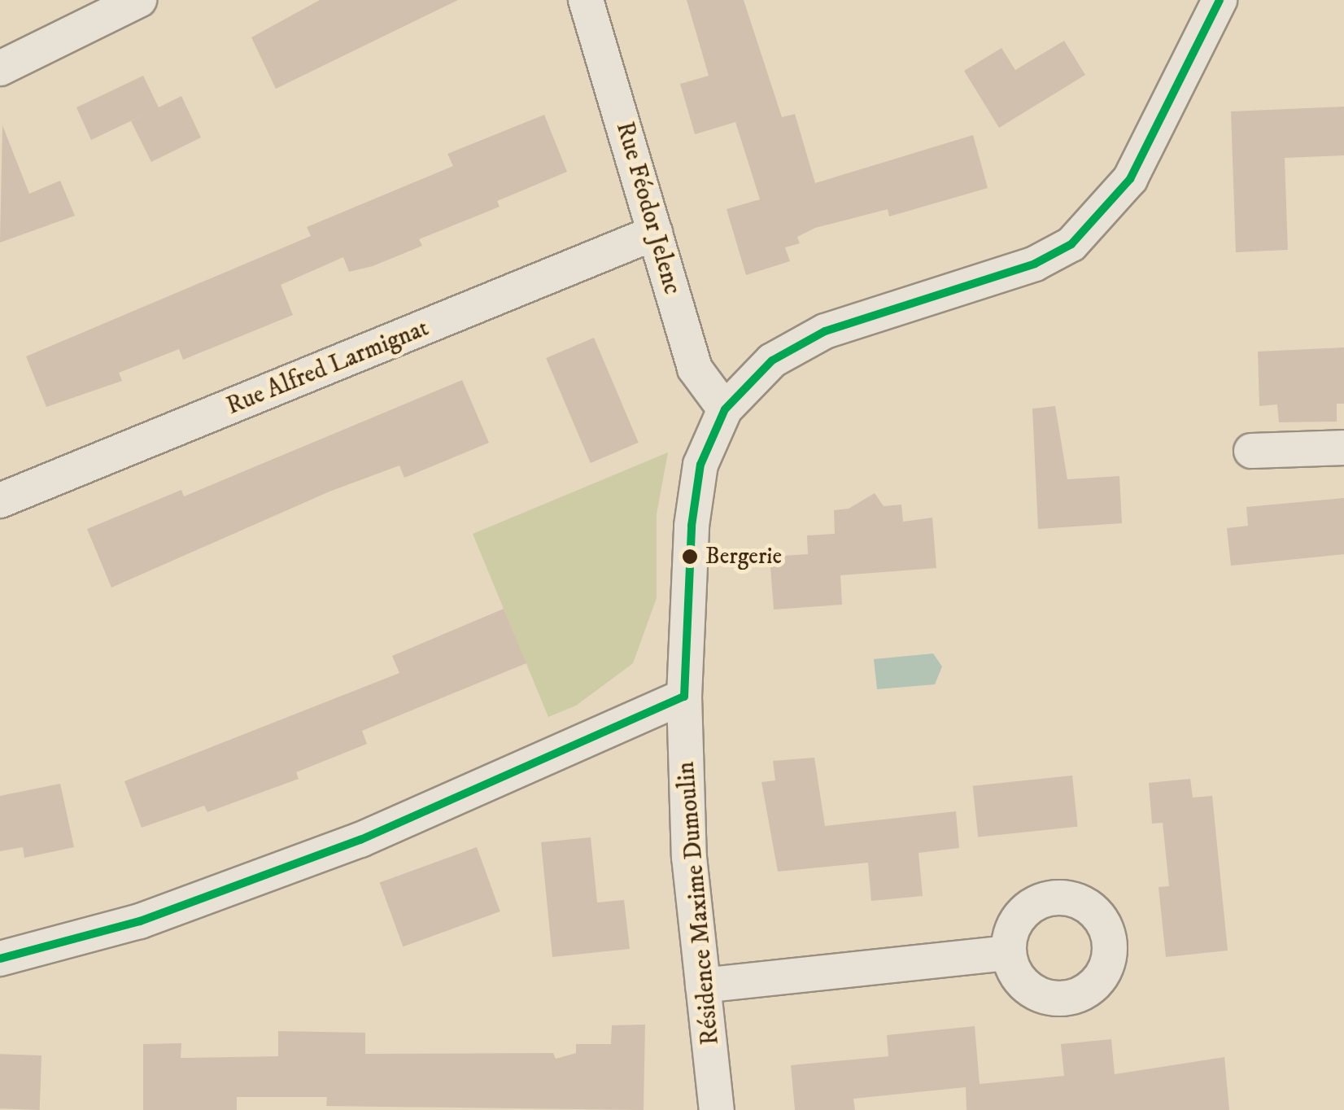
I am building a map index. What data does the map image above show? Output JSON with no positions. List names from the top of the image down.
{
  "streets": {
    "street": ["Rue Féodor Jelenc", "Rue Alfred Larmignat", "Résidence Maxime Dumoulin"]
  },
  "crossings": [
    ["Rue Féodor Jelenc", "Rue Alfred Larmignat"],
    ["Rue Féodor Jelenc", "Résidence Maxime Dumoulin"]
  ],
  "places": ["Bergerie"]
}
